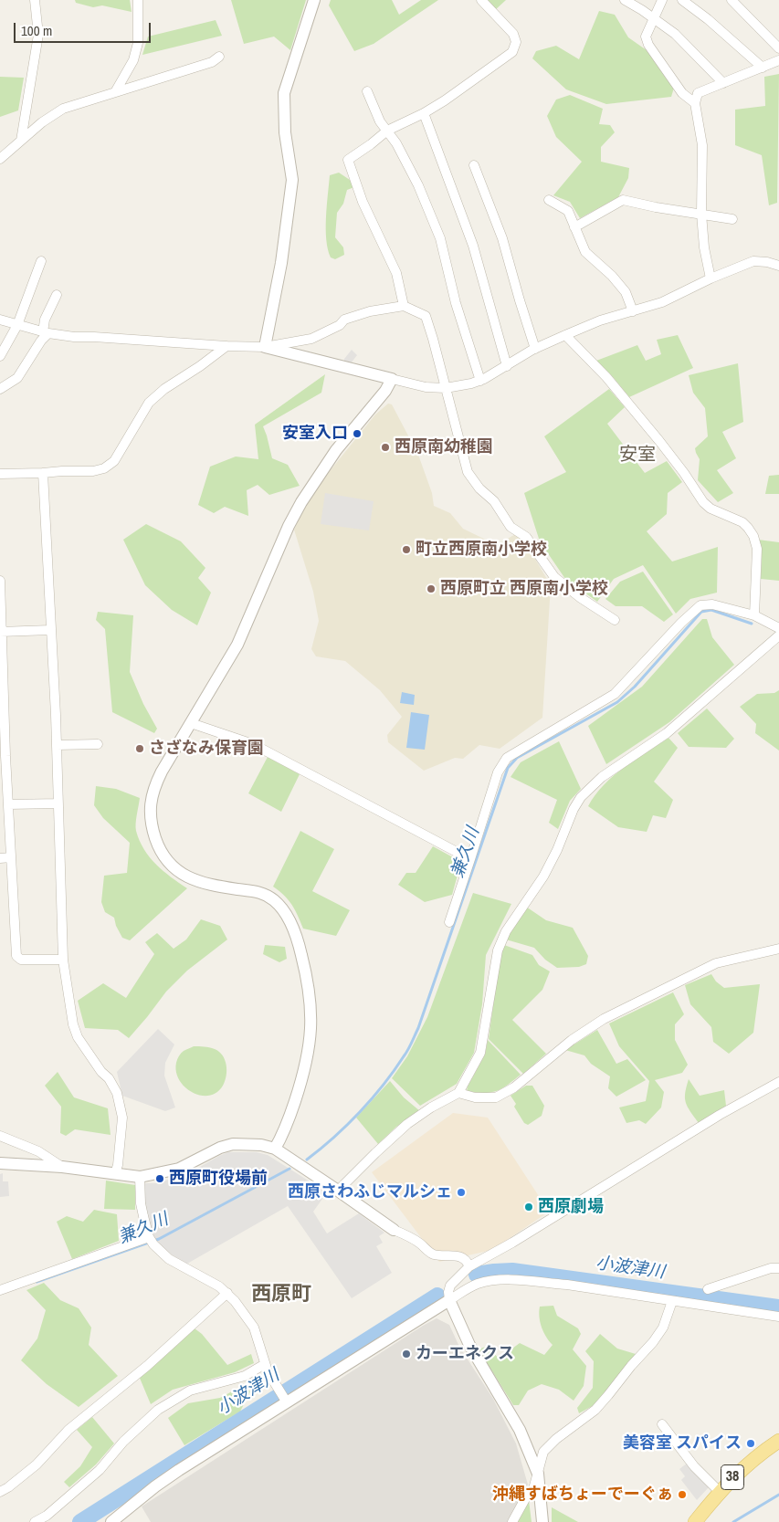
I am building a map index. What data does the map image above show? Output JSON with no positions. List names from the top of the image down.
{
  "streets": {
    "main road": ["38"]
  },
  "districts": ["安室", "西原町"],
  "water": ["兼久川", "小波津川"],
  "places": [
    "安室入口",
    "西原南幼稚園",
    "町立西原南小学校",
    "西原町立 西原南小学校",
    "さざなみ保育園",
    "西原町役場前",
    "西原さわふじマルシェ",
    "西原劇場",
    "カーエネクス",
    "美容室 スパイス",
    "沖縄すばちょーでーぐぁ"
  ],
  "scale_bar": "100 m"
}
